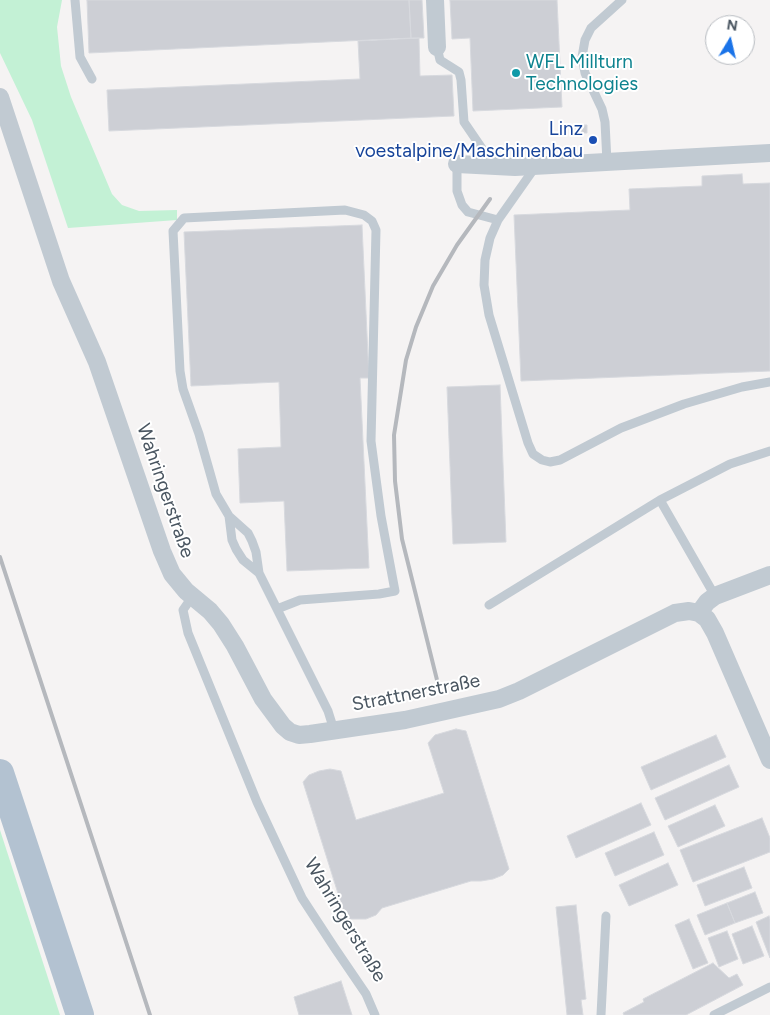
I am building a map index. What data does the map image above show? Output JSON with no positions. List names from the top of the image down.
{
  "streets": {
    "street": ["Wahringerstraße", "Strattnerstraße"]
  },
  "crossings": [
    ["Wahringerstraße", "Strattnerstraße"]
  ],
  "places": ["WFL Millturn Technologies", "Linz voestalpine/Maschinenbau"],
  "north": "top"
}
